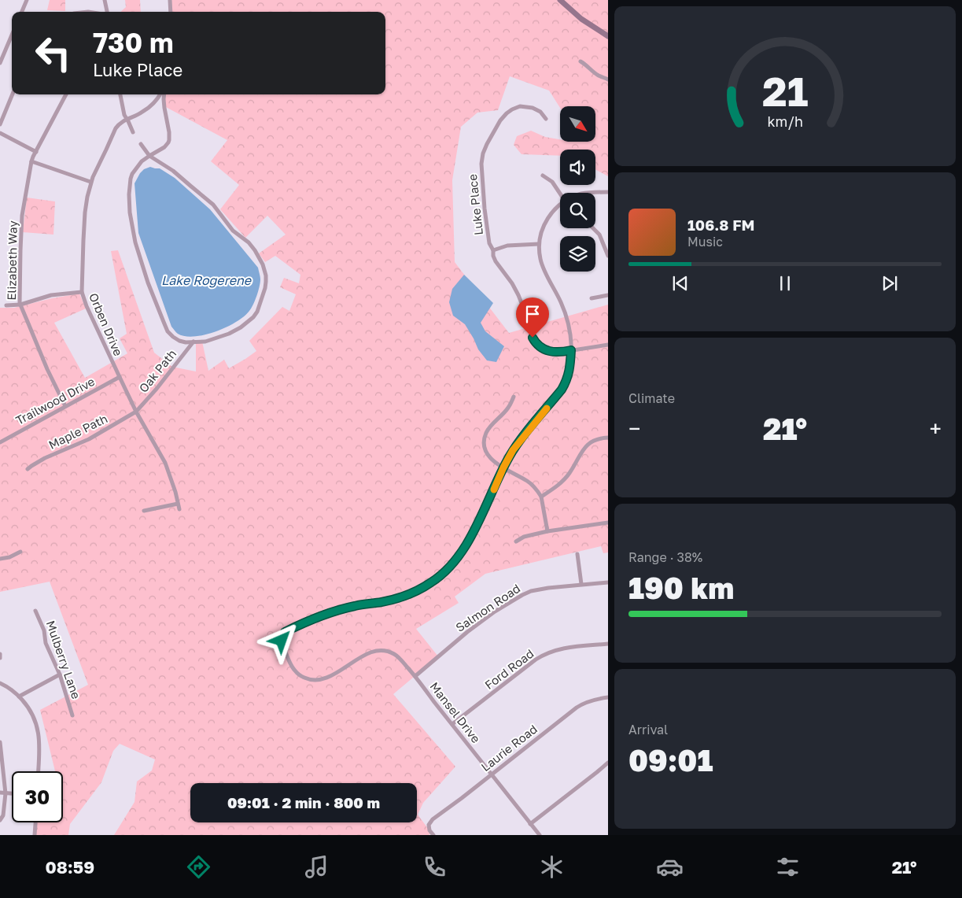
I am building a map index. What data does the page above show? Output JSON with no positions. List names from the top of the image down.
{
  "streets": {
    "street": [
      "Luke Place",
      "Elizabeth Way",
      "Orben Drive",
      "Oak Path",
      "Trailwood Drive",
      "Maple Path",
      "Salmon Road",
      "Mulberry Lane",
      "Ford Road",
      "Mansel Drive",
      "Laurie Road"
    ]
  },
  "crossings": [
    ["Luke Place", "Mansel Drive"],
    ["Elizabeth Way", "Trailwood Drive"],
    ["Orben Drive", "Oak Path"],
    ["Orben Drive", "Trailwood Drive"],
    ["Orben Drive", "Maple Path"],
    ["Oak Path", "Maple Path"],
    ["Salmon Road", "Mansel Drive"],
    ["Ford Road", "Mansel Drive"],
    ["Mansel Drive", "Laurie Road"]
  ],
  "water": ["Lake Rogerene"],
  "north": "bottom right",
  "page": {
    "turn": ["730 m", "Luke Place"],
    "song": ["106.8 FM", "Music"],
    "tile": [
      "Climate",
      ["Range · 38%", "190 km"],
      ["Arrival", "09:01"]
    ],
    "heat": ["−", "21°", "+"],
    "limit": "30",
    "trip": "09:01 · 2 min · 800 m",
    "tabs": ["08:59", "21°"],
    "gauge": ["21", "km/h"]
  }
}
